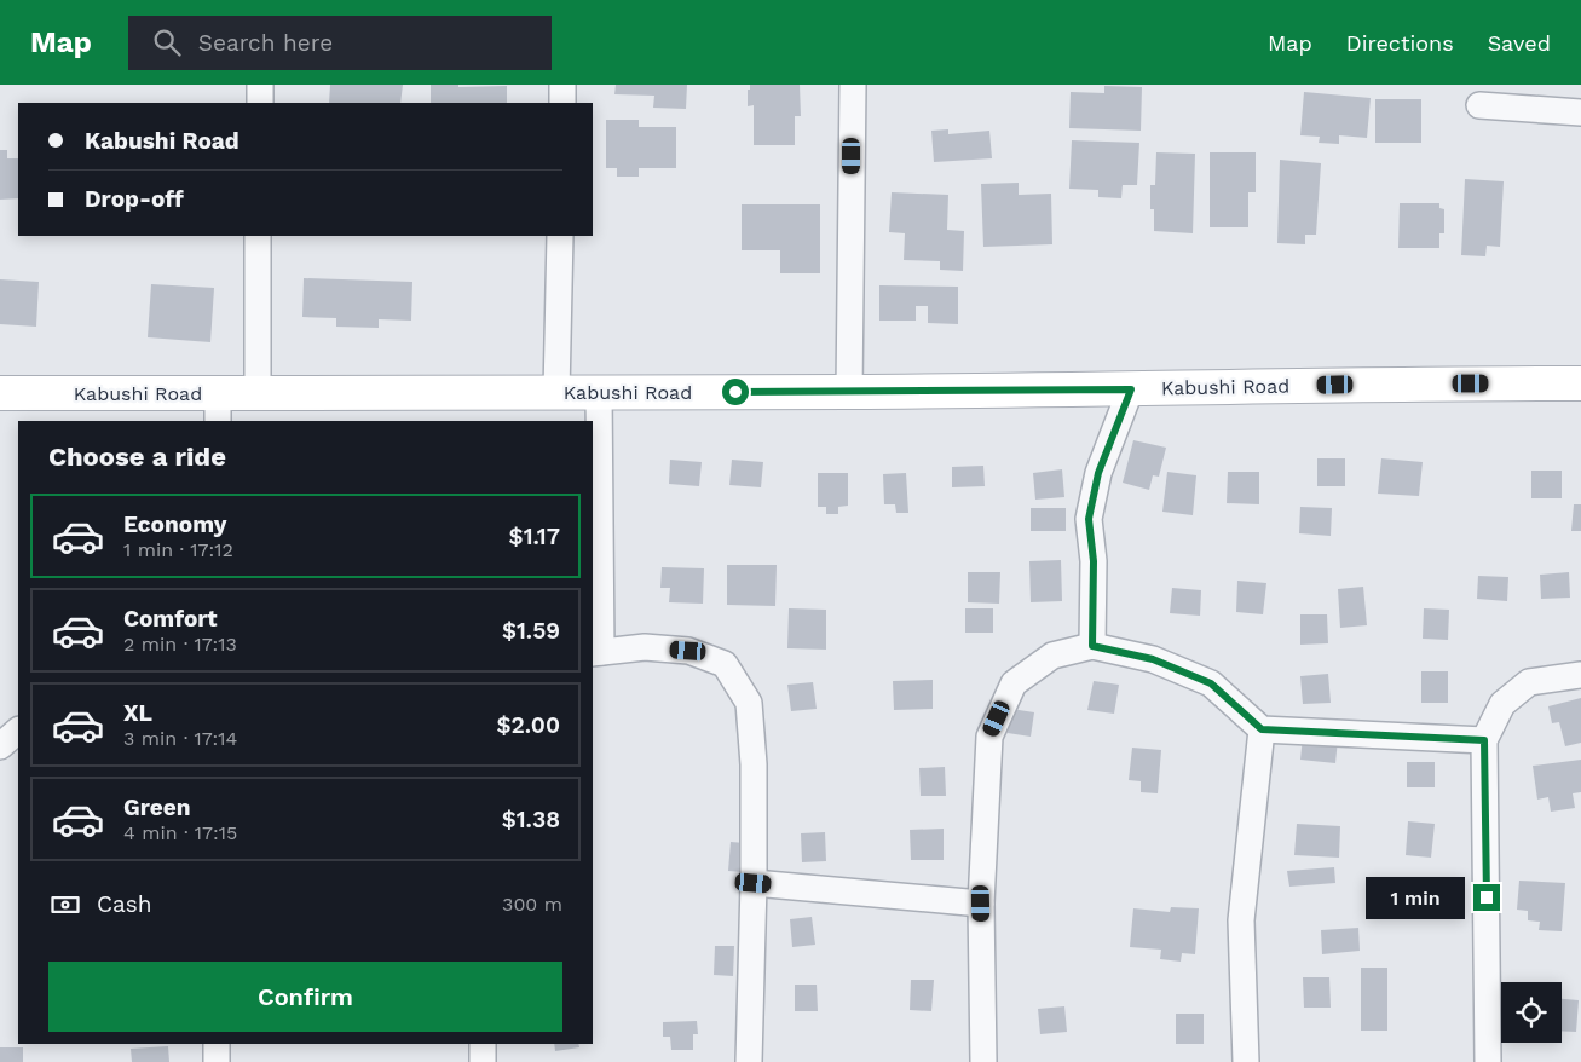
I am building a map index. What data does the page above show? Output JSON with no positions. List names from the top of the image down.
{
  "streets": {
    "main road": ["Kabushi Road"]
  },
  "page": {
    "header": "Map",
    "search": "Search here",
    "nav": ["Map", "Directions", "Saved"],
    "banner": ["Kabushi Road", "Drop-off"],
    "heading": "Choose a ride",
    "list": [
      {
        "name": "Economy",
        "note": "1 min · 17:12",
        "value": "$1.17"
      },
      {
        "name": "Comfort",
        "note": "2 min · 17:13",
        "value": "$1.59"
      },
      {
        "name": "XL",
        "note": "3 min · 17:14",
        "value": "$2.00"
      },
      {
        "name": "Green",
        "note": "4 min · 17:15",
        "value": "$1.38"
      }
    ],
    "pay": ["Cash", "300 m"],
    "bubble": "1 min",
    "buttons": "Confirm"
  }
}
